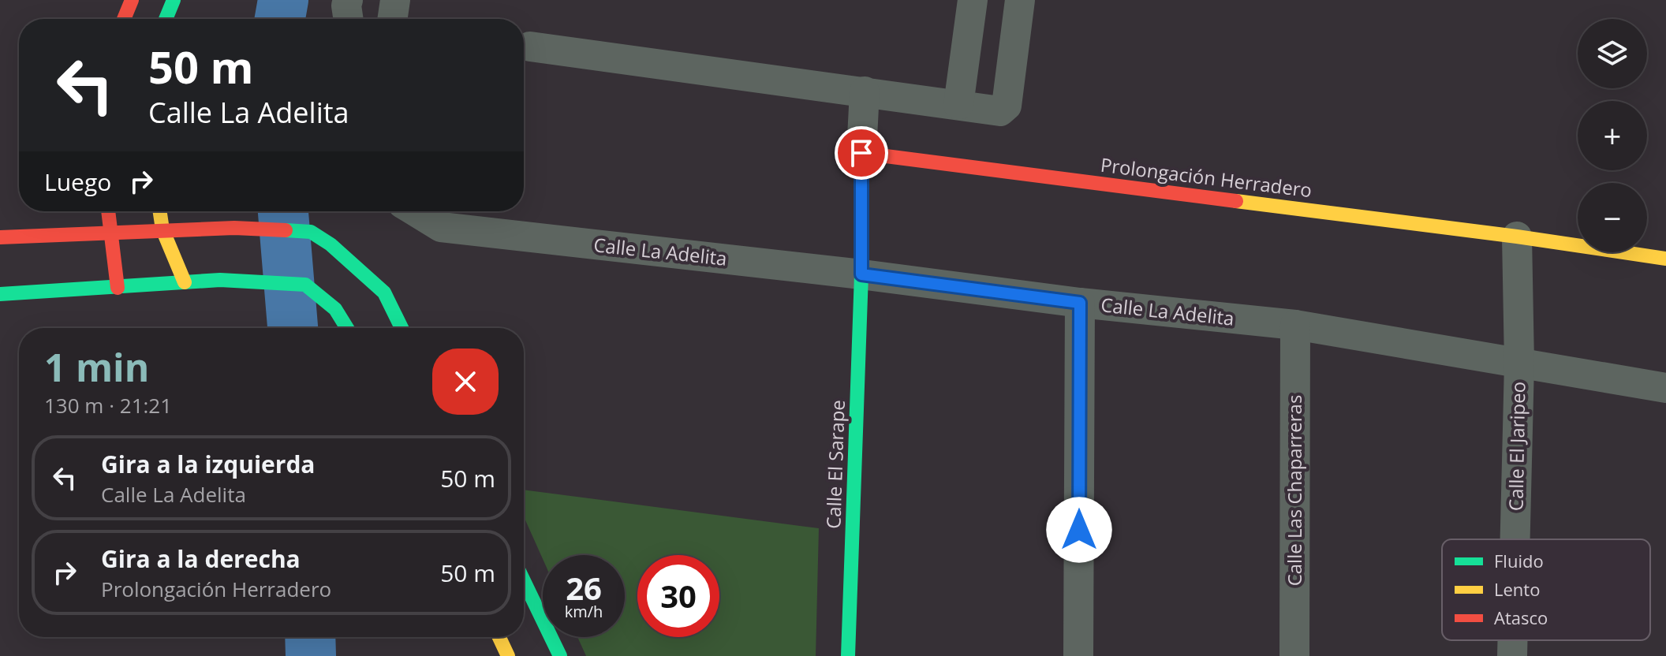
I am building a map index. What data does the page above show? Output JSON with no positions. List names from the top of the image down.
{
  "streets": {
    "street": [
      "Prolongación Herradero",
      "Calle La Adelita",
      "Calle El Jaripeo",
      "Calle El Sarape",
      "Calle Las Chaparreras"
    ]
  },
  "crossings": [
    ["Prolongación Herradero", "Calle El Jaripeo"],
    ["Calle La Adelita", "Calle El Jaripeo"],
    ["Calle La Adelita", "Calle El Sarape"],
    ["Calle La Adelita", "Calle Las Chaparreras"]
  ],
  "legend": ["Fluido", "Lento", "Atasco"],
  "page": {
    "map_buttons": ["+", "−"],
    "turn": ["50 m", "Calle La Adelita"],
    "then": "Luego",
    "heading": ["1 min", "130 m · 21:21"],
    "list": [
      {
        "name": "Gira a la izquierda",
        "note": "Calle La Adelita",
        "value": "50 m"
      },
      {
        "name": "Gira a la derecha",
        "note": "Prolongación Herradero",
        "value": "50 m"
      }
    ],
    "speed": "26 km/h",
    "limit": "30"
  }
}
